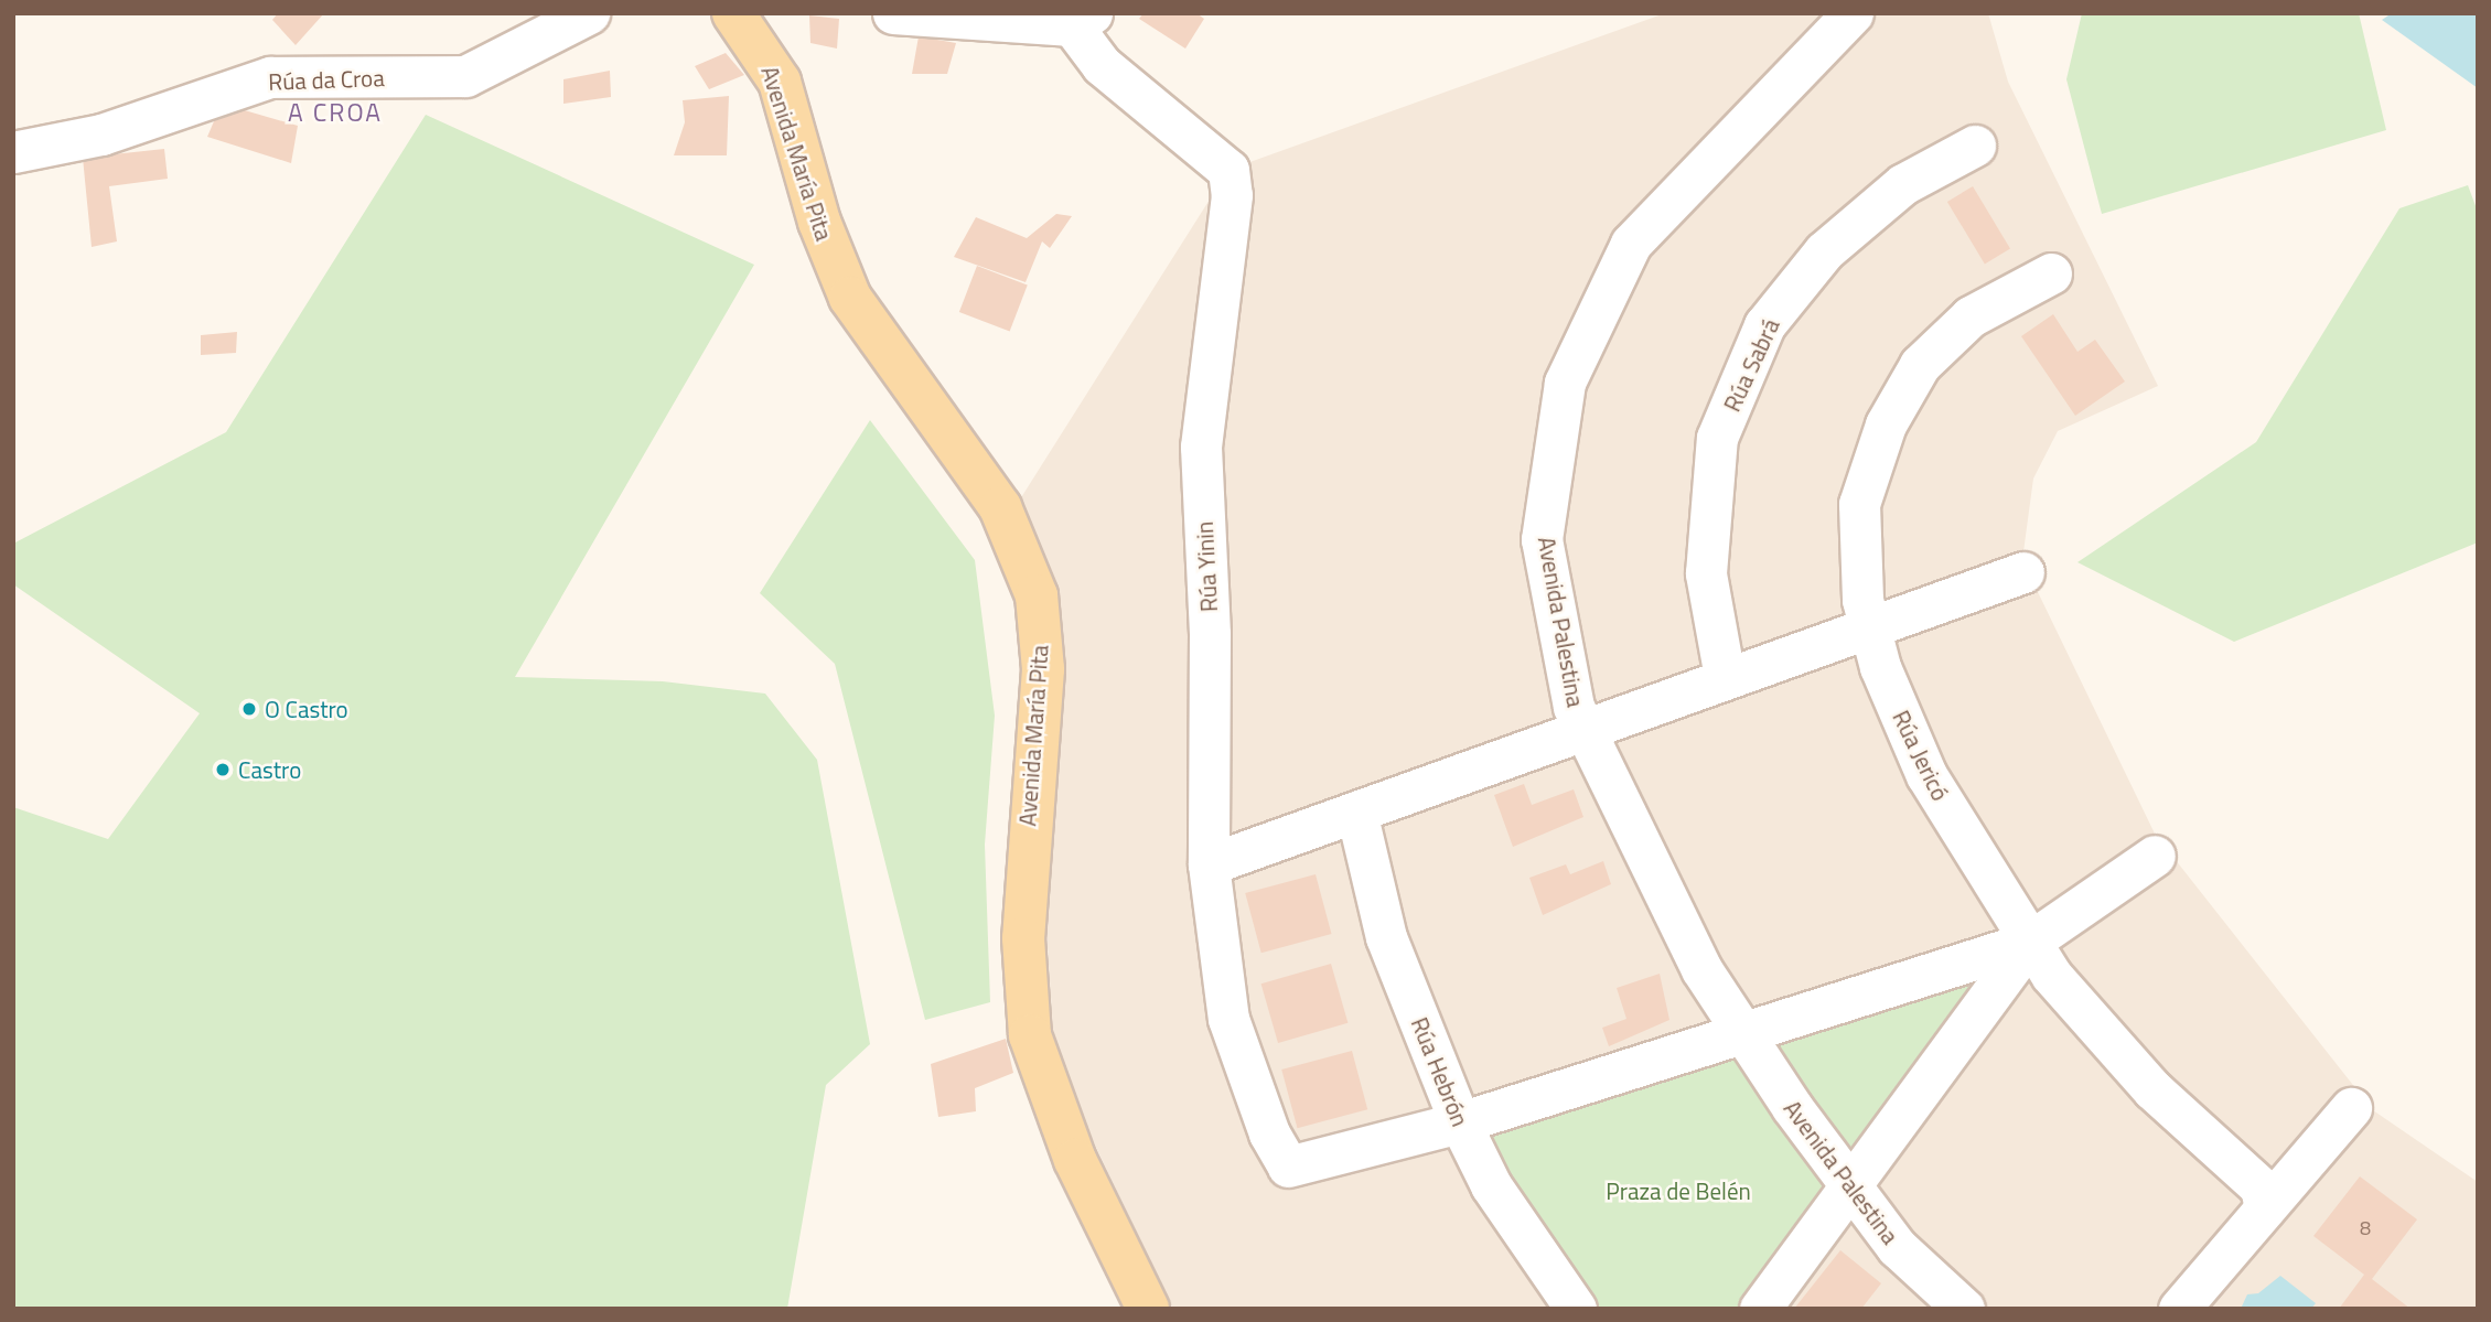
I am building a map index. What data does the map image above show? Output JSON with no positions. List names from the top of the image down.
{
  "streets": {
    "main road": ["Avenida María Pita"],
    "street": [
      "Rúa da Croa",
      "Rúa Sabrá",
      "Rúa Yinin",
      "Avenida Palestina",
      "Rúa Jericó",
      "Rúa Hebrón"
    ]
  },
  "crossings": [
    ["Rúa Yinin", "Rúa Hebrón"]
  ],
  "districts": ["A CROA"],
  "parks": ["Praza de Belén"],
  "places": ["O Castro", "Castro"],
  "house_numbers": ["8"]
}
